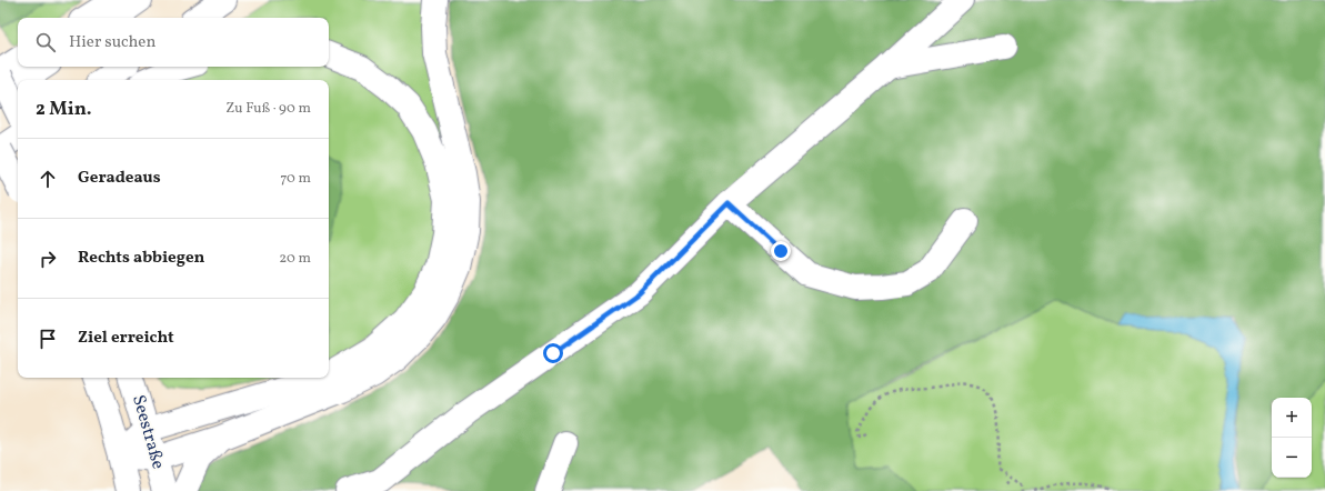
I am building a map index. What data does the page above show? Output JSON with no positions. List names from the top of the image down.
{
  "streets": {
    "main road": ["Seestraße"]
  },
  "page": {
    "search": "Hier suchen",
    "heading": ["2 Min.", "Zu Fuß · 90 m"],
    "list": [
      ["Geradeaus", "70 m"],
      ["Rechts abbiegen", "20 m"],
      "Ziel erreicht"
    ],
    "map_buttons": ["+", "−"]
  }
}
